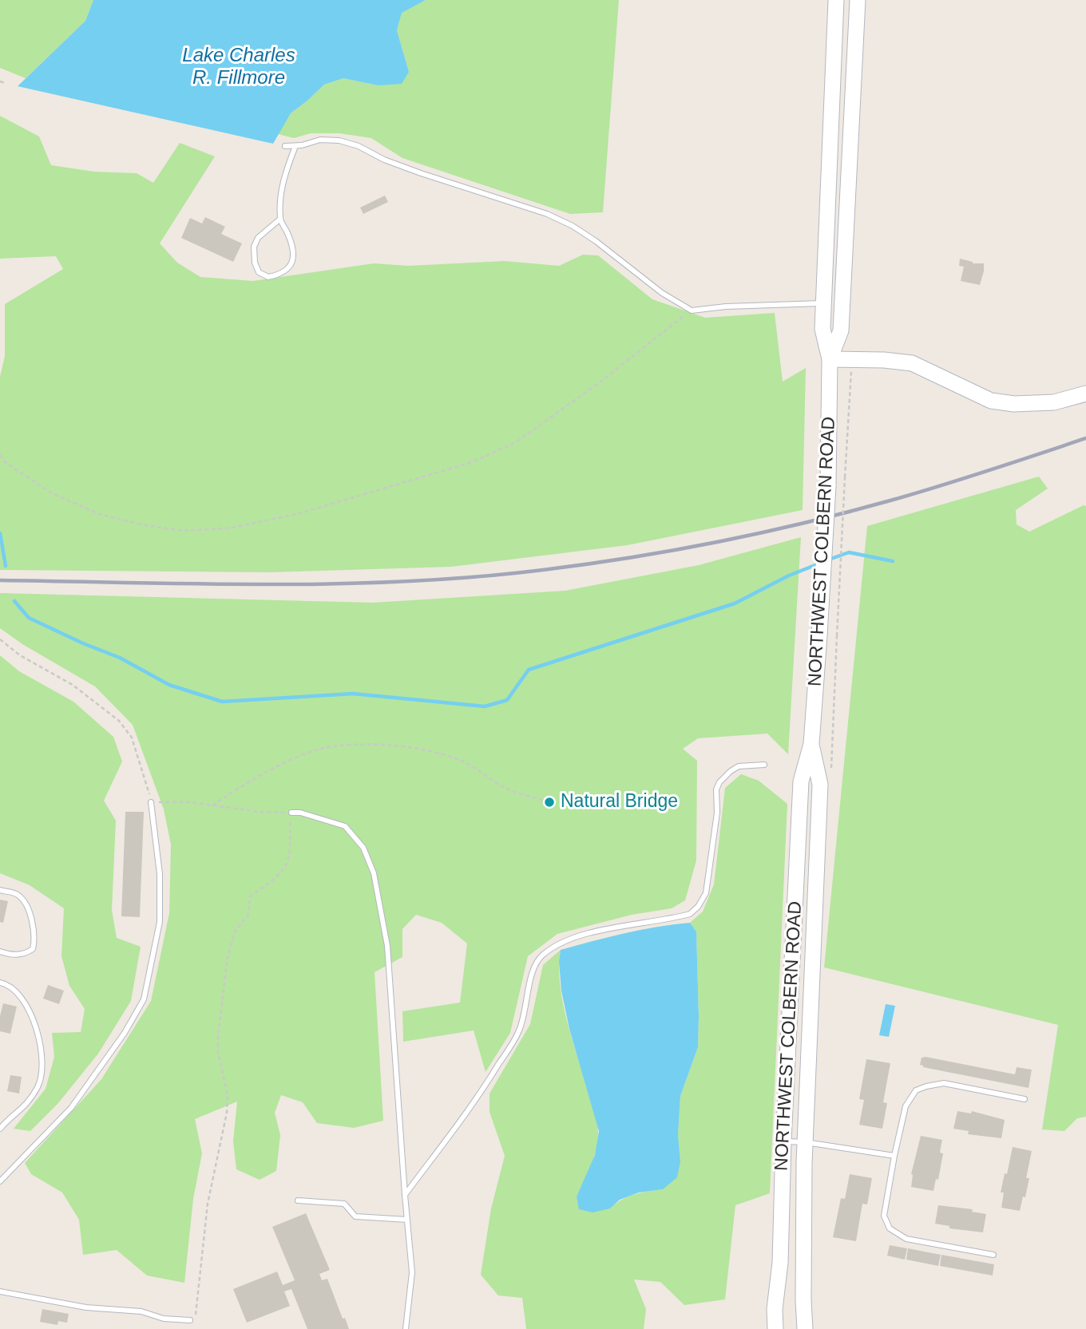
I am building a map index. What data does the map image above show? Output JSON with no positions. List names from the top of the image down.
{
  "streets": {
    "main road": ["NORTHWEST COLBERN ROAD"]
  },
  "water": ["Lake Charles R. Fillmore"],
  "places": ["Natural Bridge"]
}
